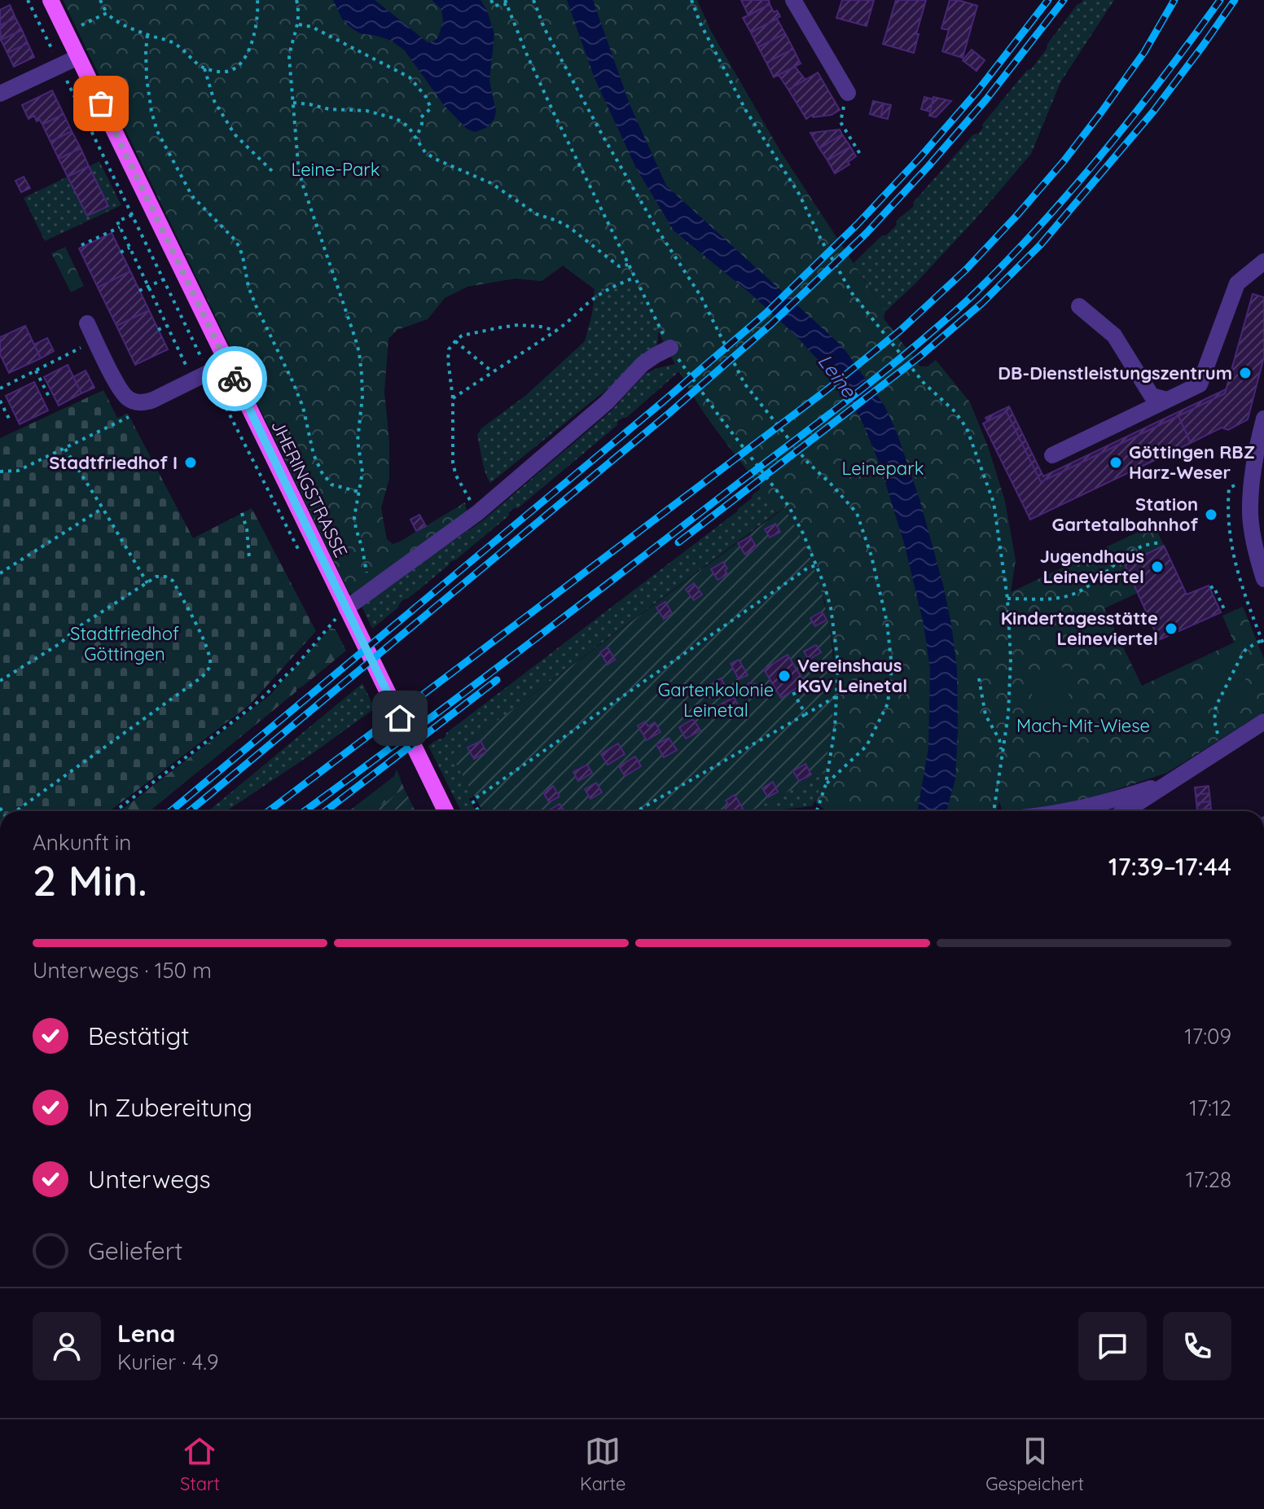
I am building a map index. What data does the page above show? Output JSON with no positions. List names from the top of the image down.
{
  "streets": {
    "main road": ["JHERINGSTRASSE"]
  },
  "water": ["Leine"],
  "parks": [
    "Leine-Park",
    "Leinepark",
    "Stadtfriedhof Göttingen",
    "Gartenkolonie Leinetal",
    "Mach-Mit-Wiese"
  ],
  "places": [
    "DB-Dienstleistungszentrum",
    "Stadtfriedhof I",
    "Göttingen RBZ Harz-Weser",
    "Station Gartetalbahnhof",
    "Jugendhaus Leineviertel",
    "Kindertagesstätte Leineviertel",
    "Vereinshaus KGV Leinetal"
  ],
  "page": {
    "heading": ["2 Min.", "Ankunft in", "17:39–17:44"],
    "panel": ["Lena", "Kurier · 4.9"],
    "bar": "Unterwegs · 150 m",
    "list": [
      ["Bestätigt", "17:09"],
      ["In Zubereitung", "17:12"],
      ["Unterwegs", "17:28"],
      "Geliefert"
    ],
    "tabs": ["Start", "Karte", "Gespeichert"]
  }
}
